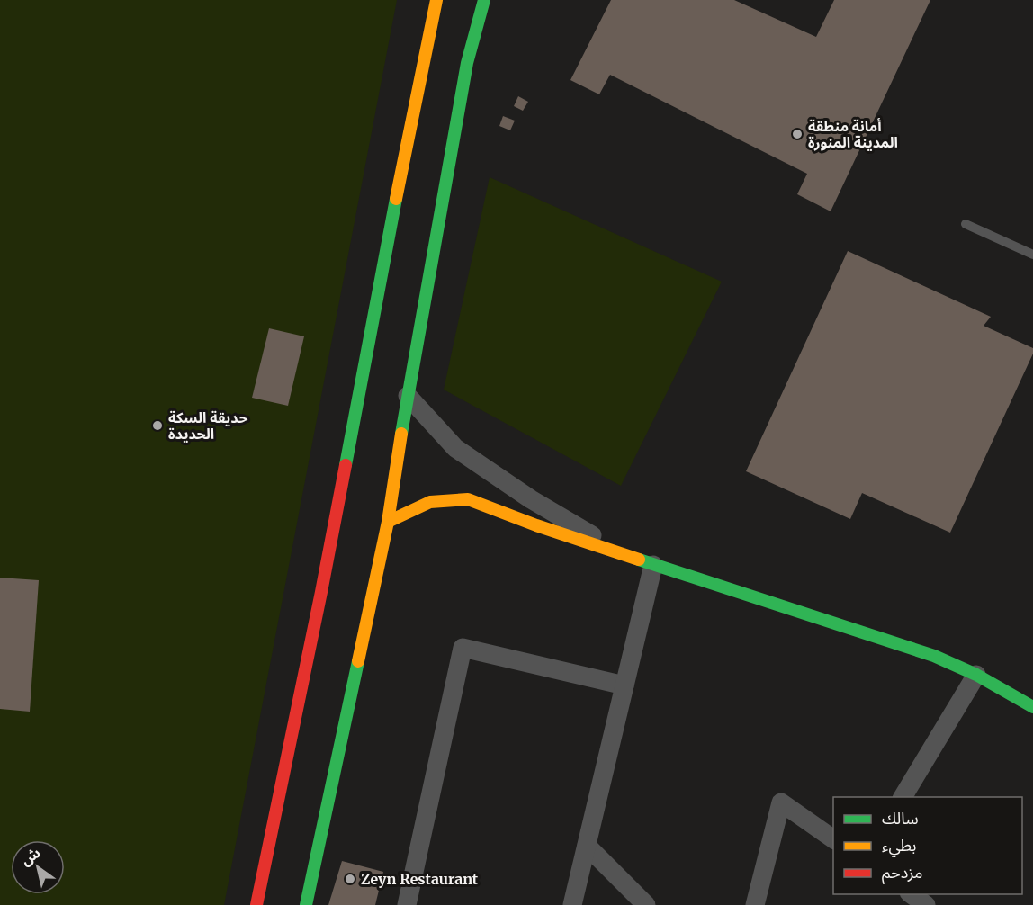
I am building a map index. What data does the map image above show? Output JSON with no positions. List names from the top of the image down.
{
  "places": ["أمانة منطقة المدينة المنورة", "حديقة السكة الحديدة", "Zeyn Restaurant"],
  "legend": ["سالك", "بطيء", "مزدحم"],
  "north": "top left"
}
